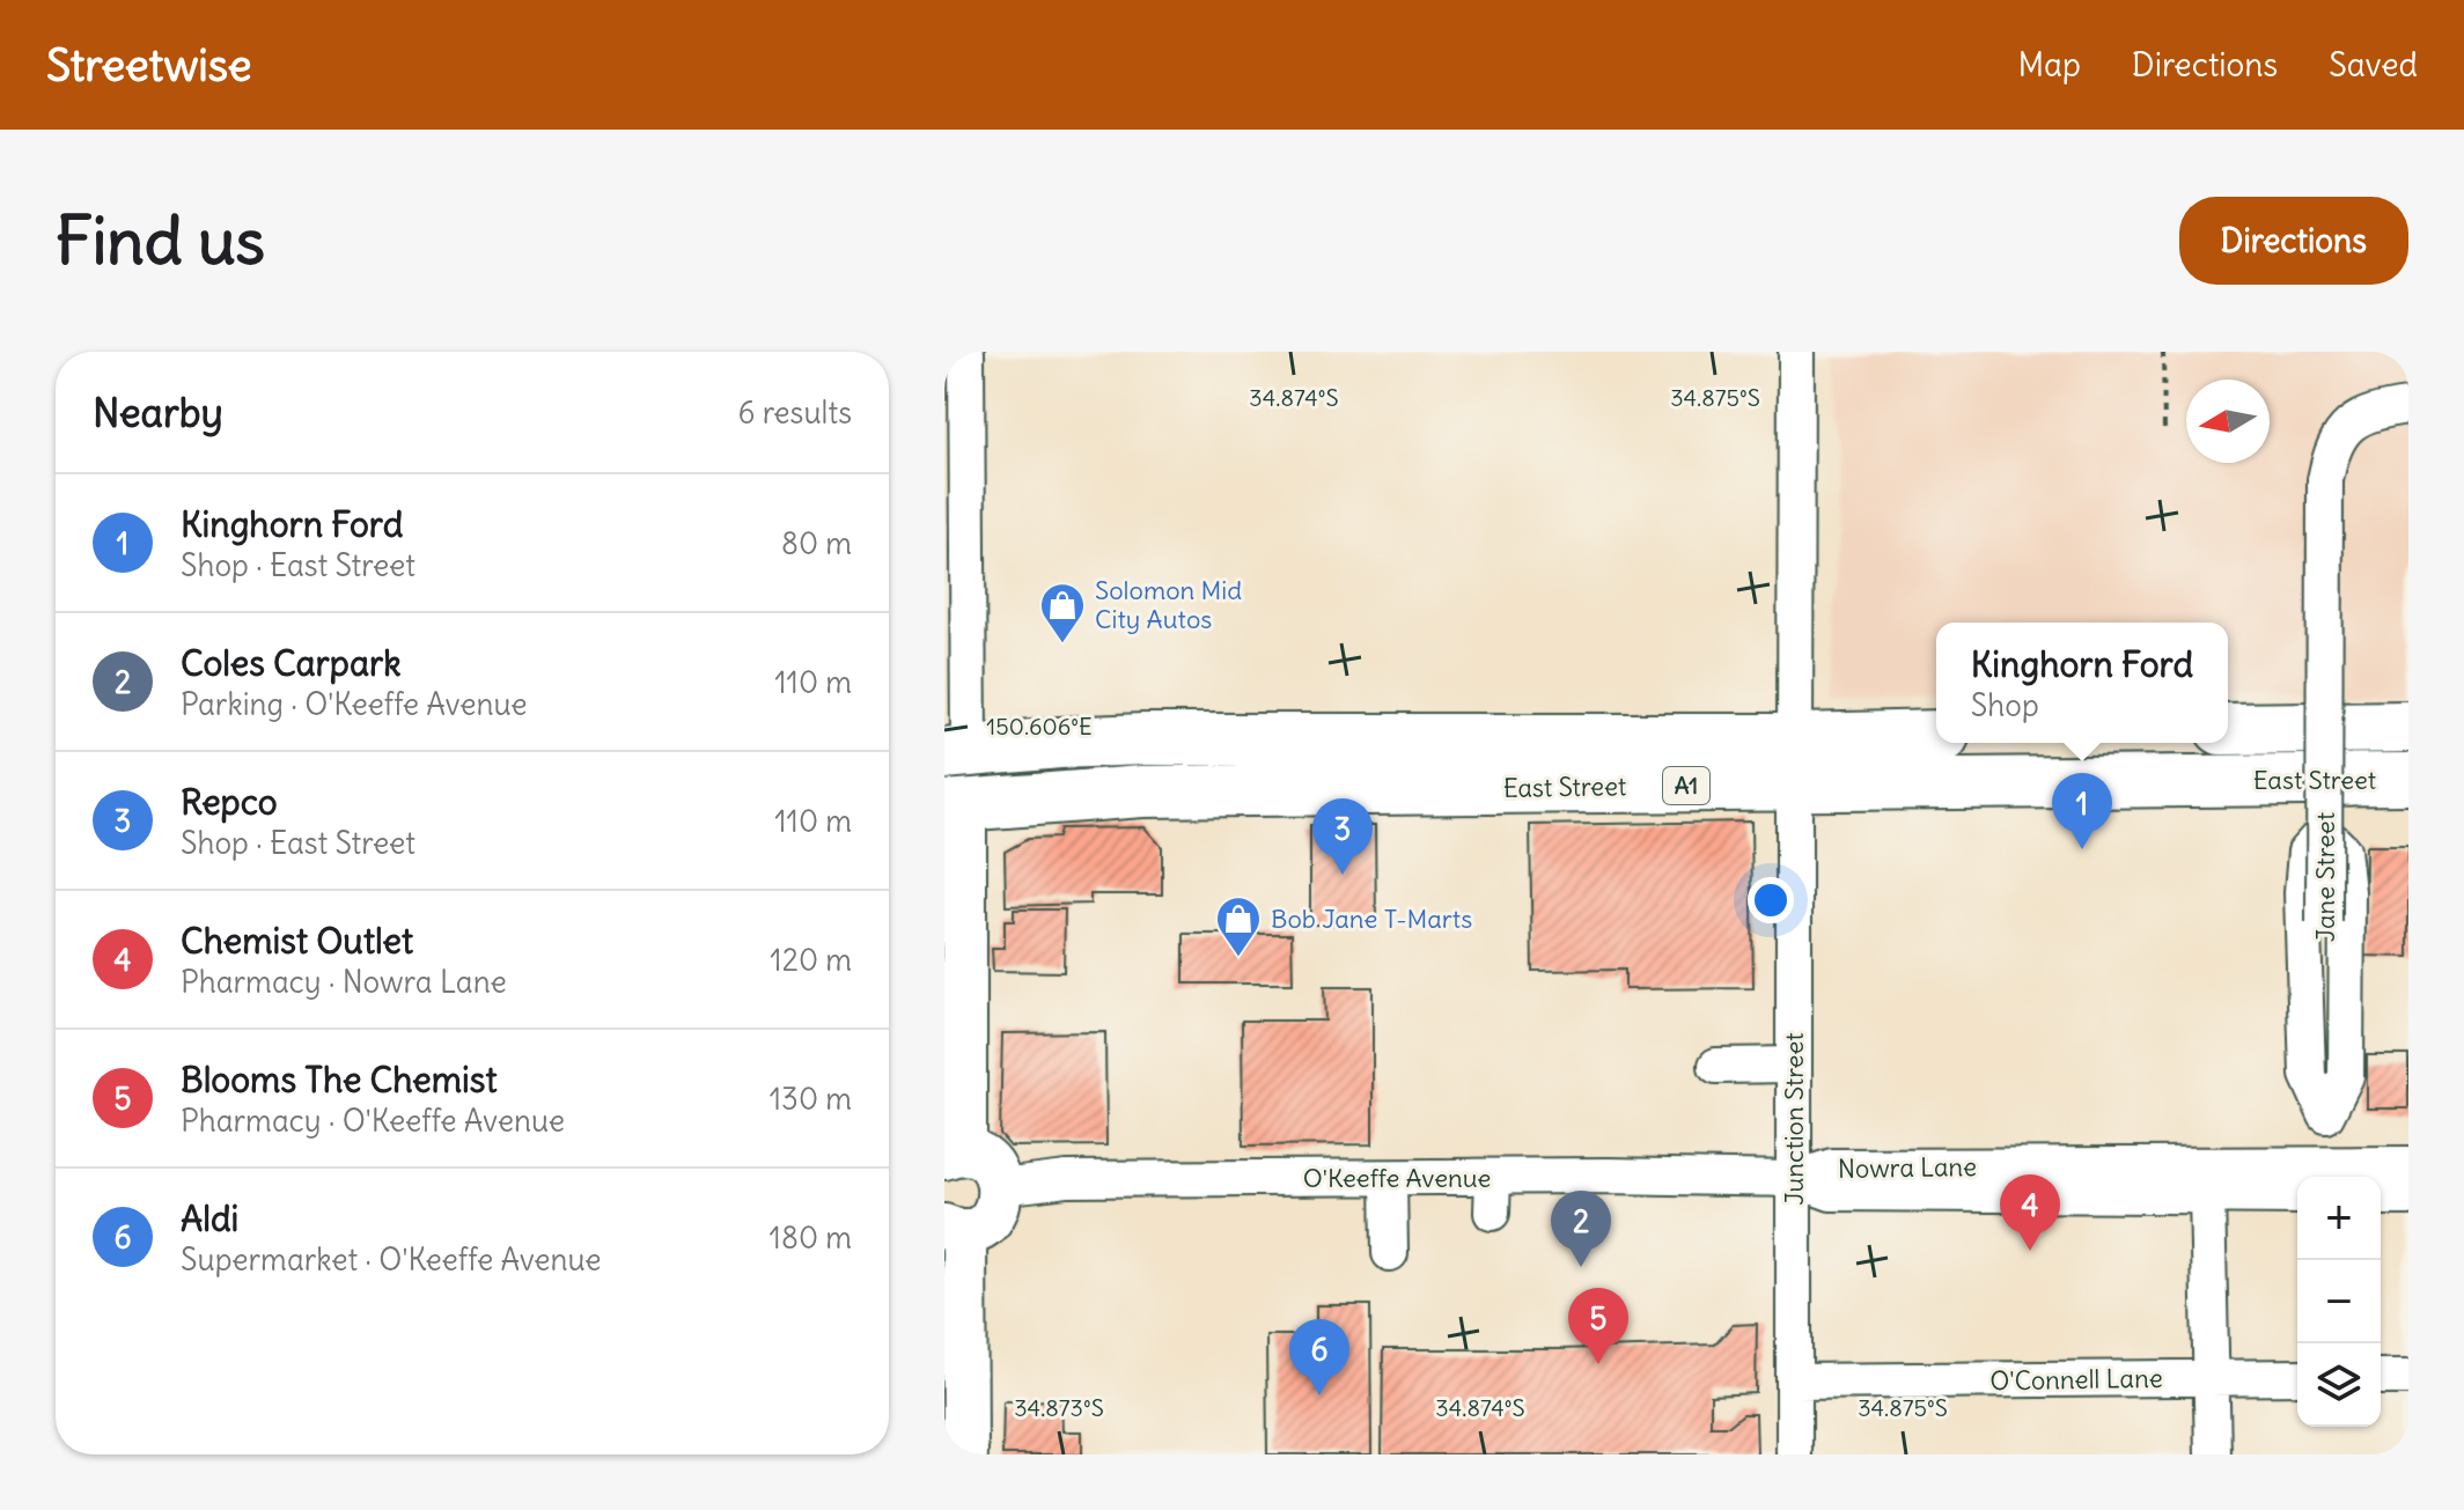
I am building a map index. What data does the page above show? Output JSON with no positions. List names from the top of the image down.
{
  "streets": {
    "highway": ["East Street", "A1"],
    "street": [
      "Jane Street",
      "Junction Street",
      "Nowra Lane",
      "O'Keeffe Avenue",
      "O'Connell Lane"
    ]
  },
  "crossings": [
    ["East Street", "Junction Street"],
    ["Jane Street", "Nowra Lane"],
    ["Junction Street", "Nowra Lane"],
    ["Junction Street", "O'Keeffe Avenue"],
    ["Junction Street", "O'Connell Lane"],
    ["Nowra Lane", "O'Keeffe Avenue"]
  ],
  "places": {
    "shop": ["Solomon Mid City Autos", "Bob Jane T-Marts"]
  },
  "north": "left",
  "page": {
    "header": "Streetwise",
    "nav": ["Map", "Directions", "Saved"],
    "buttons": "Directions",
    "title": "Find us",
    "heading": ["Nearby", "6 results"],
    "list": [
      {
        "mark": "1",
        "name": "Kinghorn Ford",
        "note": "Shop · East Street",
        "value": "80 m"
      },
      {
        "mark": "2",
        "name": "Coles Carpark",
        "note": "Parking · O'Keeffe Avenue",
        "value": "110 m"
      },
      {
        "mark": "3",
        "name": "Repco",
        "note": "Shop · East Street",
        "value": "110 m"
      },
      {
        "mark": "4",
        "name": "Chemist Outlet",
        "note": "Pharmacy · Nowra Lane",
        "value": "120 m"
      },
      {
        "mark": "5",
        "name": "Blooms The Chemist",
        "note": "Pharmacy · O'Keeffe Avenue",
        "value": "130 m"
      },
      {
        "mark": "6",
        "name": "Aldi",
        "note": "Supermarket · O'Keeffe Avenue",
        "value": "180 m"
      }
    ],
    "popup": ["Kinghorn Ford", "Shop"],
    "pins": [
      "1",
      "3",
      "4",
      "2",
      "5",
      "6"
    ],
    "map_buttons": ["+", "−"]
  },
  "coordinates": [
    "34.874°S",
    "34.875°S",
    "150.606°E",
    "34.873°S"
  ]
}
